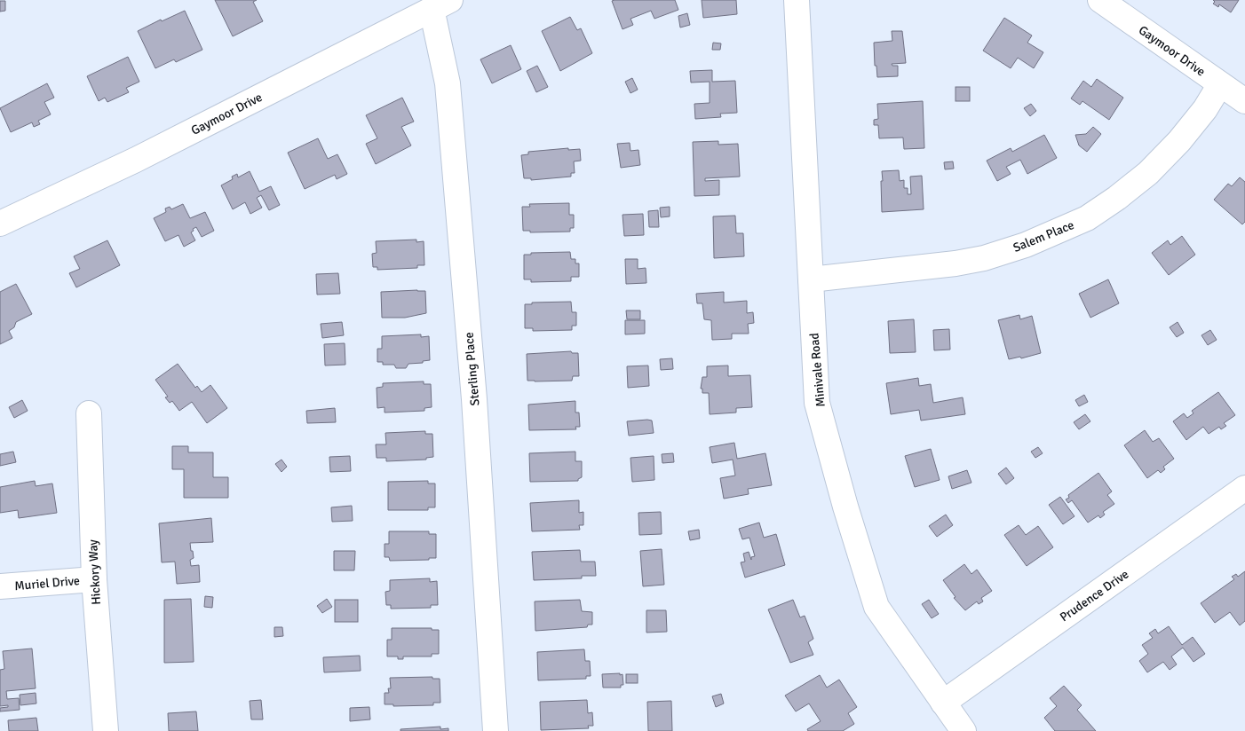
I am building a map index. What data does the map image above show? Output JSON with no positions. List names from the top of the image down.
{
  "streets": {
    "street": [
      "Gaymoor Drive",
      "Salem Place",
      "Sterling Place",
      "Minivale Road",
      "Hickory Way",
      "Muriel Drive",
      "Prudence Drive"
    ]
  },
  "crossings": [
    ["Gaymoor Drive", "Salem Place"],
    ["Gaymoor Drive", "Sterling Place"],
    ["Salem Place", "Minivale Road"],
    ["Minivale Road", "Prudence Drive"],
    ["Hickory Way", "Muriel Drive"]
  ]
}
